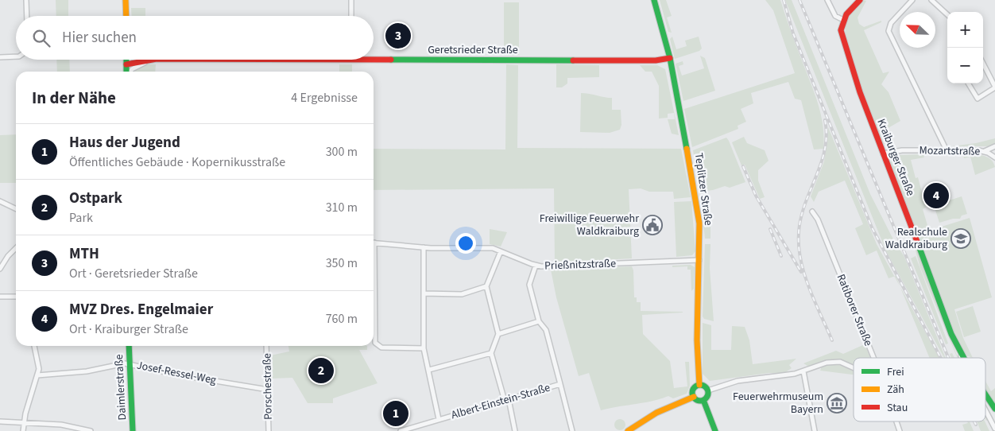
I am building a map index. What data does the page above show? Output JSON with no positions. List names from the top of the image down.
{
  "streets": {
    "street": [
      "Geretsrieder Straße",
      "Mozartstraße",
      "Kraiburger Straße",
      "Teplitzer Straße",
      "Prießnitzstraße",
      "Ratiborer Straße",
      "Josef-Ressel-Weg",
      "Porschestraße",
      "Daimlerstraße",
      "Albert-Einstein-Straße"
    ]
  },
  "crossings": [
    ["Geretsrieder Straße", "Teplitzer Straße"],
    ["Mozartstraße", "Kraiburger Straße"],
    ["Teplitzer Straße", "Prießnitzstraße"],
    ["Josef-Ressel-Weg", "Porschestraße"],
    ["Josef-Ressel-Weg", "Daimlerstraße"]
  ],
  "places": {
    "public building": ["Freiwillige Feuerwehr Waldkraiburg"],
    "school or university": ["Realschule Waldkraiburg"],
    "museum": ["Feuerwehrmuseum Bayern"]
  },
  "legend": ["Frei", "Zäh", "Stau"],
  "north": "top left",
  "page": {
    "map_buttons": ["+", "−"],
    "search": "Hier suchen",
    "pins": [
      "3",
      "4",
      "2",
      "1"
    ],
    "heading": ["In der Nähe", "4 Ergebnisse"],
    "list": [
      {
        "mark": "1",
        "name": "Haus der Jugend",
        "note": "Öffentliches Gebäude · Kopernikusstraße",
        "value": "300 m"
      },
      {
        "mark": "2",
        "name": "Ostpark",
        "note": "Park",
        "value": "310 m"
      },
      {
        "mark": "3",
        "name": "MTH",
        "note": "Ort · Geretsrieder Straße",
        "value": "350 m"
      },
      {
        "mark": "4",
        "name": "MVZ Dres. Engelmaier",
        "note": "Ort · Kraiburger Straße",
        "value": "760 m"
      }
    ]
  }
}
